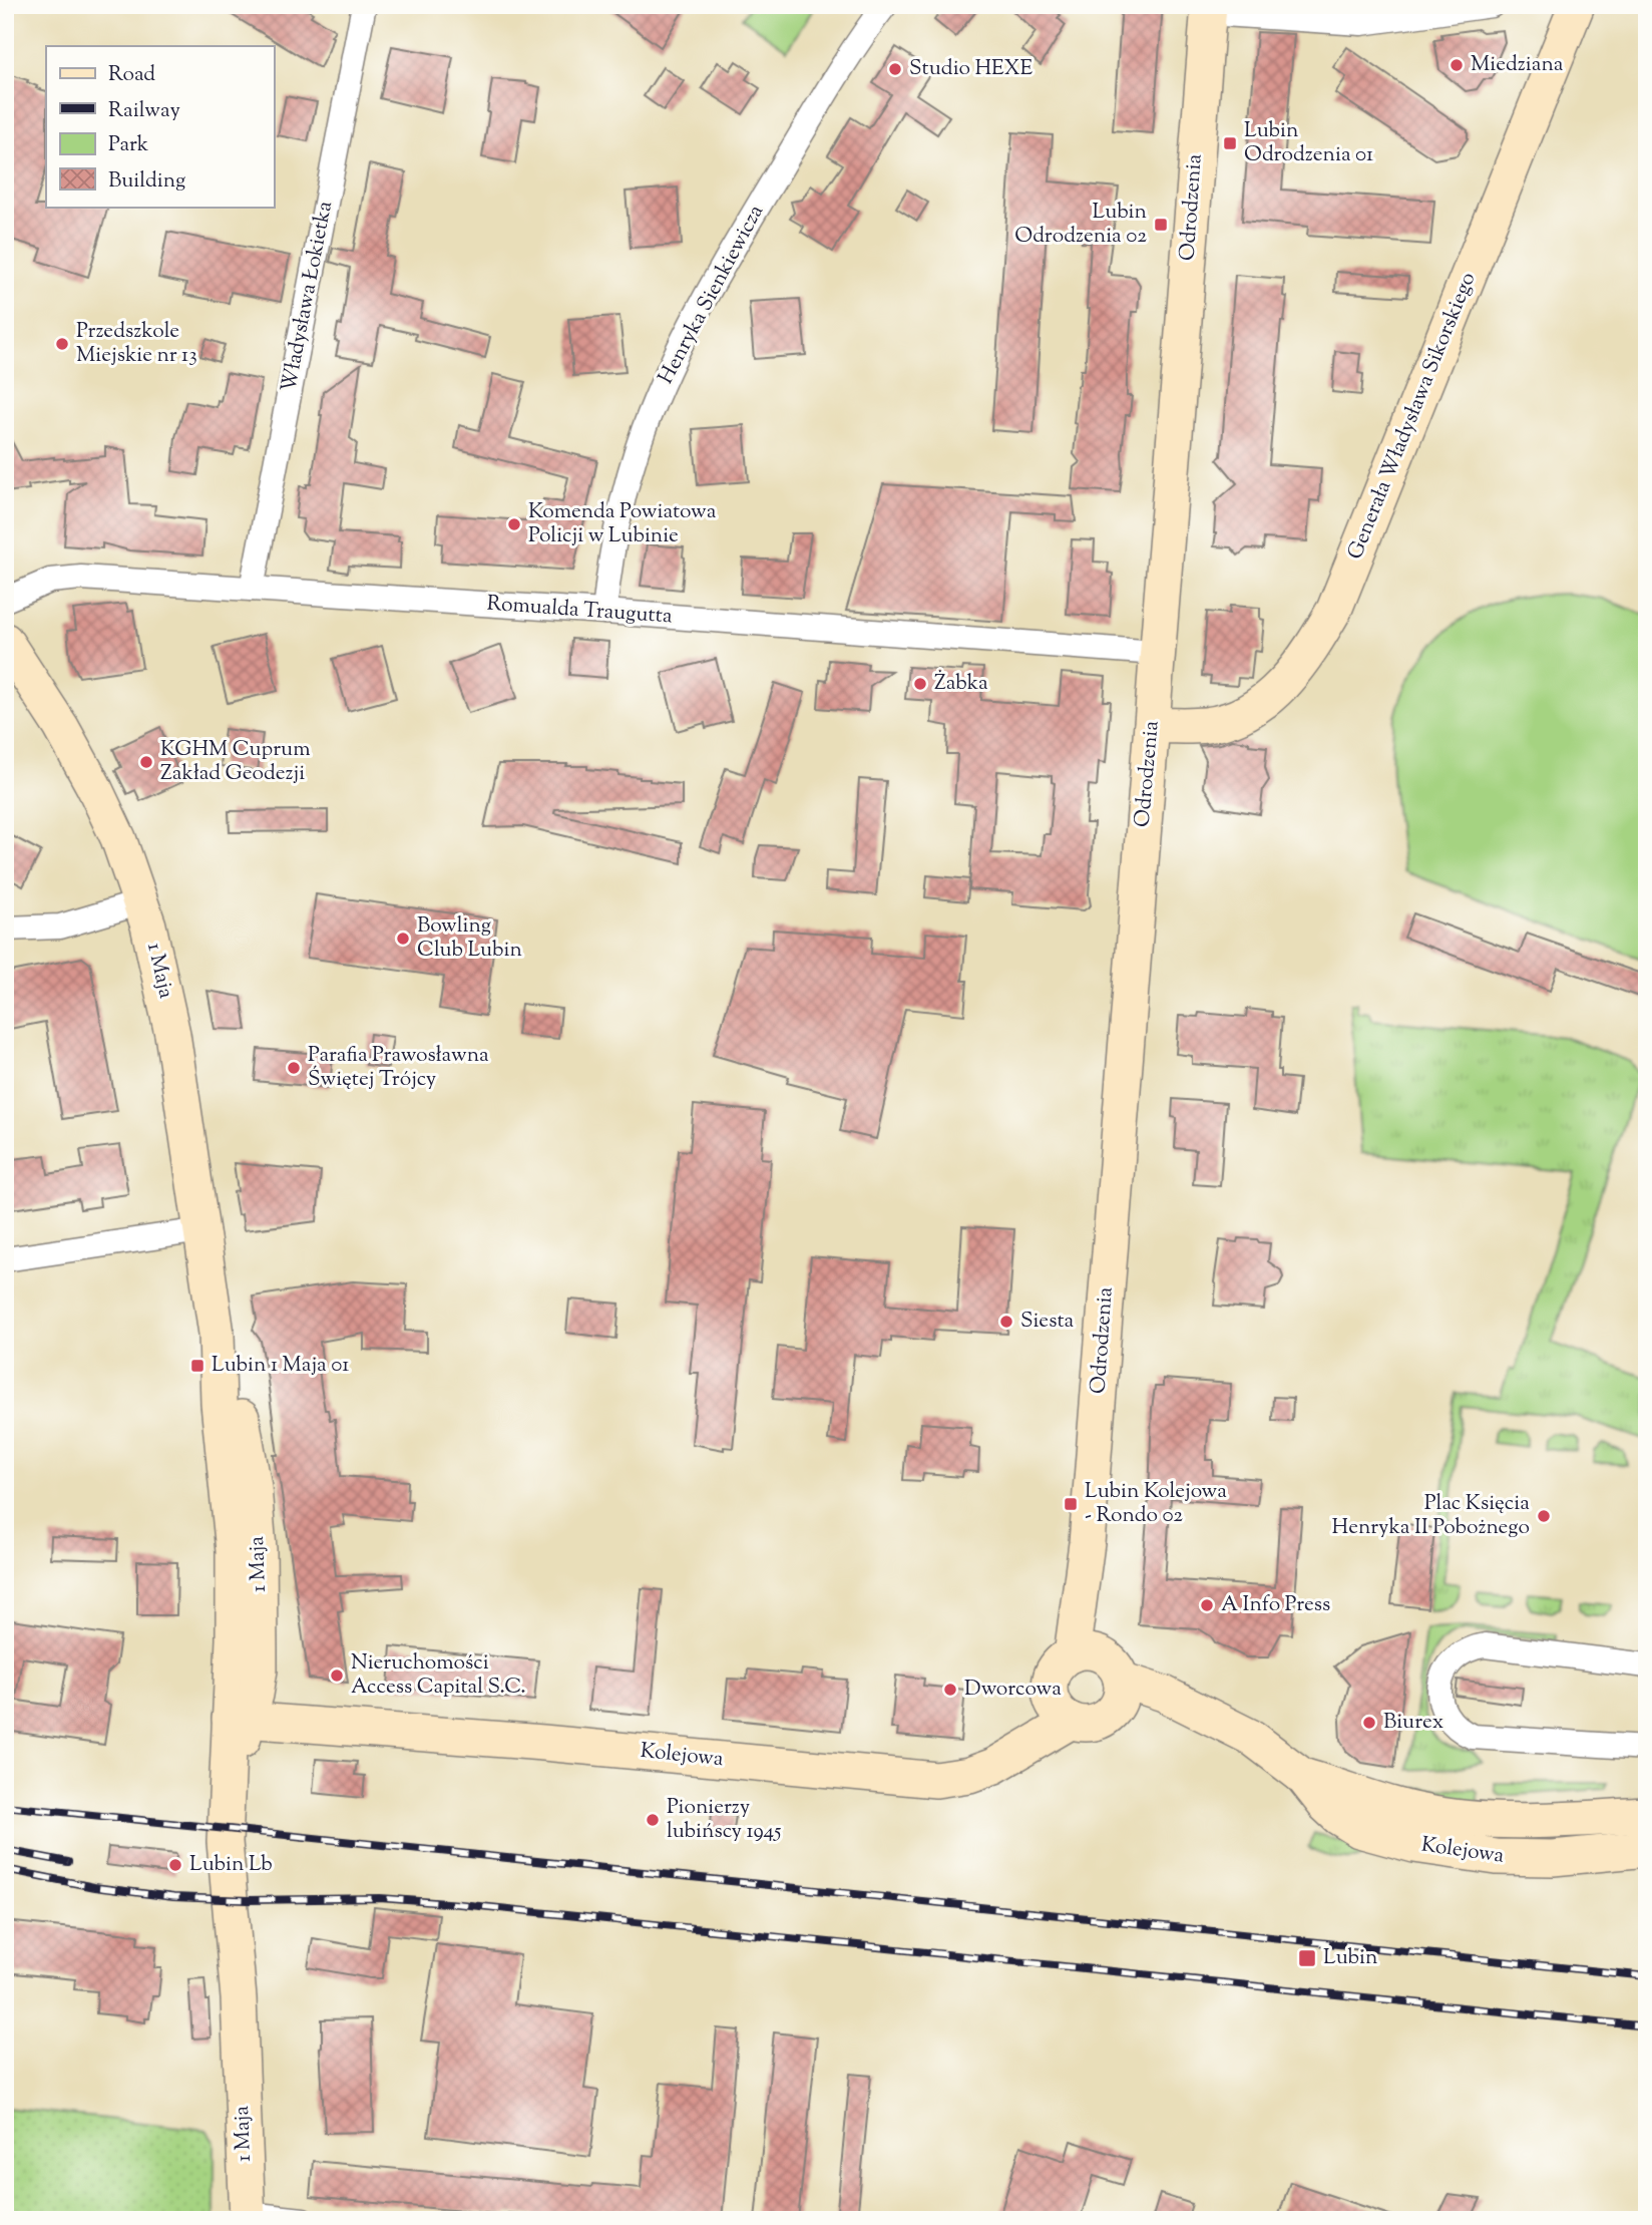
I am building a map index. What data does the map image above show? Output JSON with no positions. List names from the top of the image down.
{
  "streets": {
    "street": [
      "Odrodzenia",
      "Henryka Sienkiewicza",
      "Władysława Łokietka",
      "Generała Władysława Sikorskiego",
      "Romualda Traugutta",
      "1 Maja",
      "Kolejowa"
    ]
  },
  "crossings": [
    ["Odrodzenia", "Generała Władysława Sikorskiego"],
    ["Odrodzenia", "Romualda Traugutta"],
    ["Odrodzenia", "Kolejowa"],
    ["Henryka Sienkiewicza", "Romualda Traugutta"],
    ["Władysława Łokietka", "Romualda Traugutta"],
    ["1 Maja", "Kolejowa"]
  ],
  "places": {
    "other": [
      "Miedziana",
      "Studio HEXE",
      "Przedszkole Miejskie nr 13",
      "Komenda Powiatowa Policji w Lubinie",
      "Żabka",
      "KGHM Cuprum Zakład Geodezji",
      "Bowling Club Lubin",
      "Parafia Prawosławna Świętej Trójcy",
      "Siesta",
      "Plac Księcia Henryka II Pobożnego",
      "A Info Press",
      "Nieruchomości Access Capital S.C.",
      "Dworcowa",
      "Biurex",
      "Pionierzy lubińscy 1945",
      "Lubin Lb"
    ],
    "transit": [
      "Lubin Odrodzenia 01",
      "Lubin Odrodzenia 02",
      "Lubin 1 Maja 01",
      "Lubin Kolejowa - Rondo 02",
      "Lubin"
    ]
  },
  "legend": [
    "Road",
    "Railway",
    "Park",
    "Building"
  ]
}
